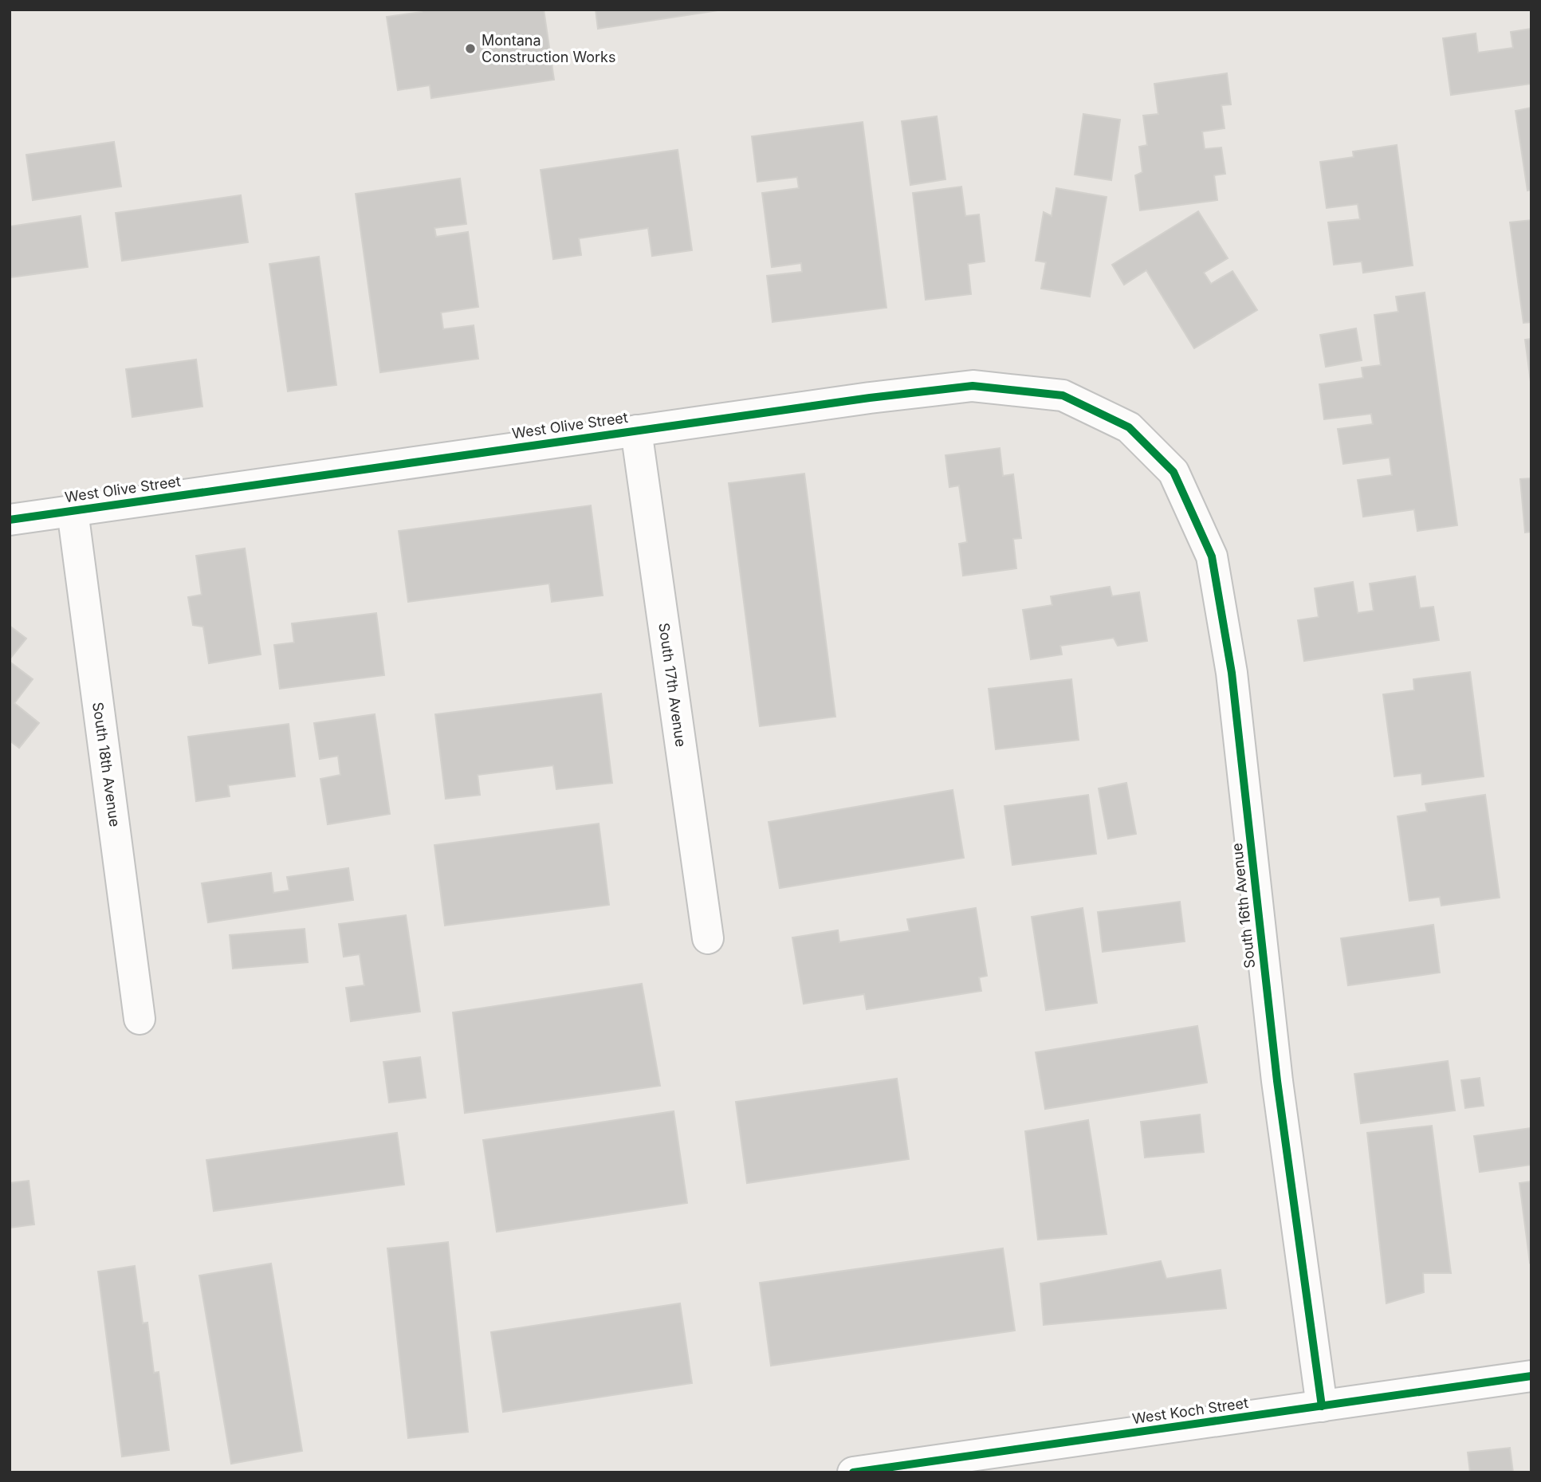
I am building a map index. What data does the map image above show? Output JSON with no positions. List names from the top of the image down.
{
  "streets": {
    "street": [
      "West Olive Street",
      "South 17th Avenue",
      "South 18th Avenue",
      "South 16th Avenue",
      "West Koch Street"
    ]
  },
  "crossings": [
    ["West Olive Street", "South 17th Avenue"],
    ["West Olive Street", "South 18th Avenue"],
    ["West Olive Street", "South 16th Avenue"],
    ["South 16th Avenue", "West Koch Street"]
  ],
  "places": ["Montana Construction Works"]
}
